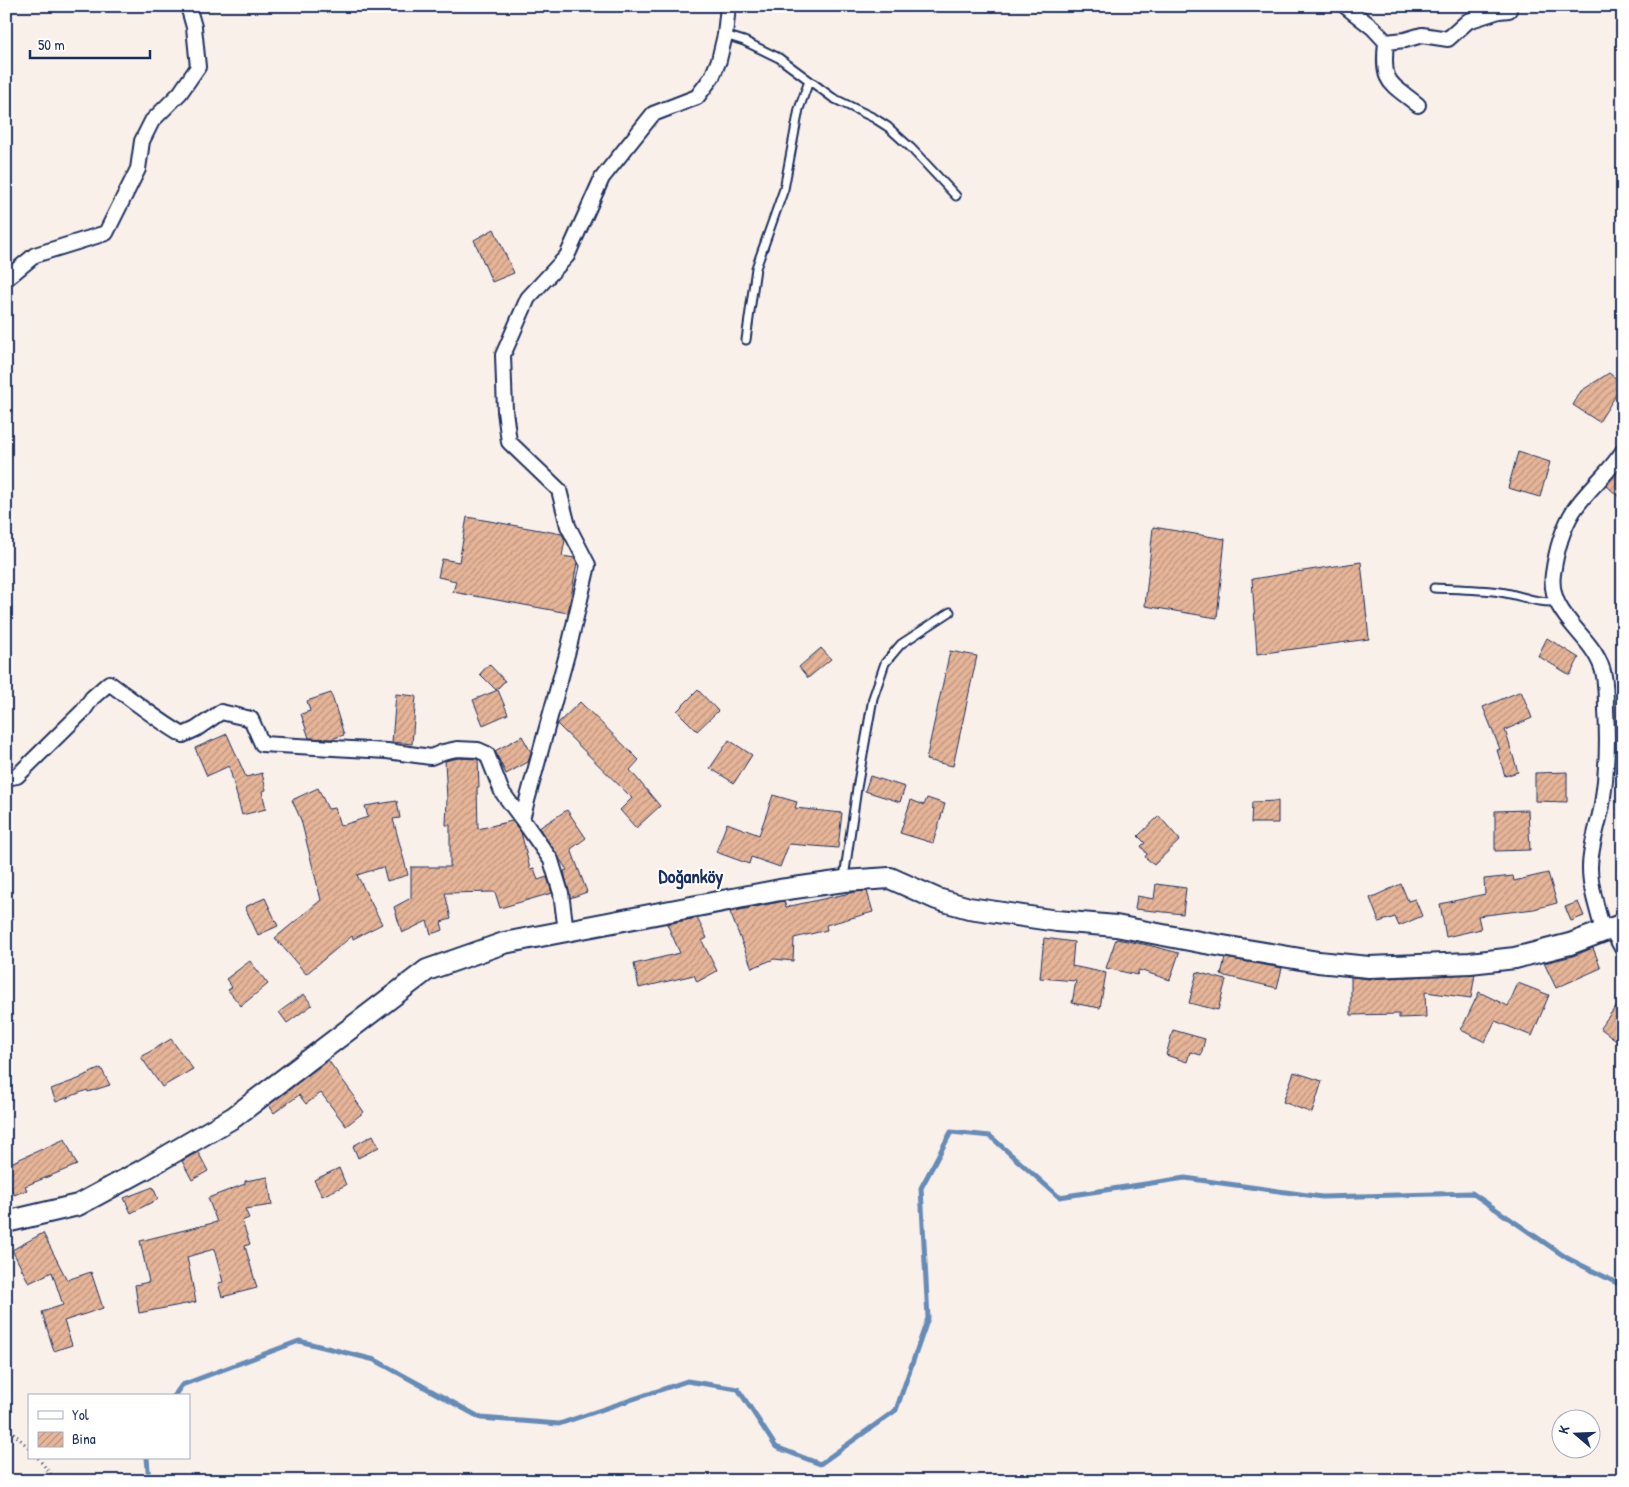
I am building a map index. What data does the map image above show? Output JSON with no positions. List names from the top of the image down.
{
  "districts": ["Doğanköy"],
  "legend": ["Yol", "Bina"],
  "scale_bar": "50 m",
  "north": "left"
}
